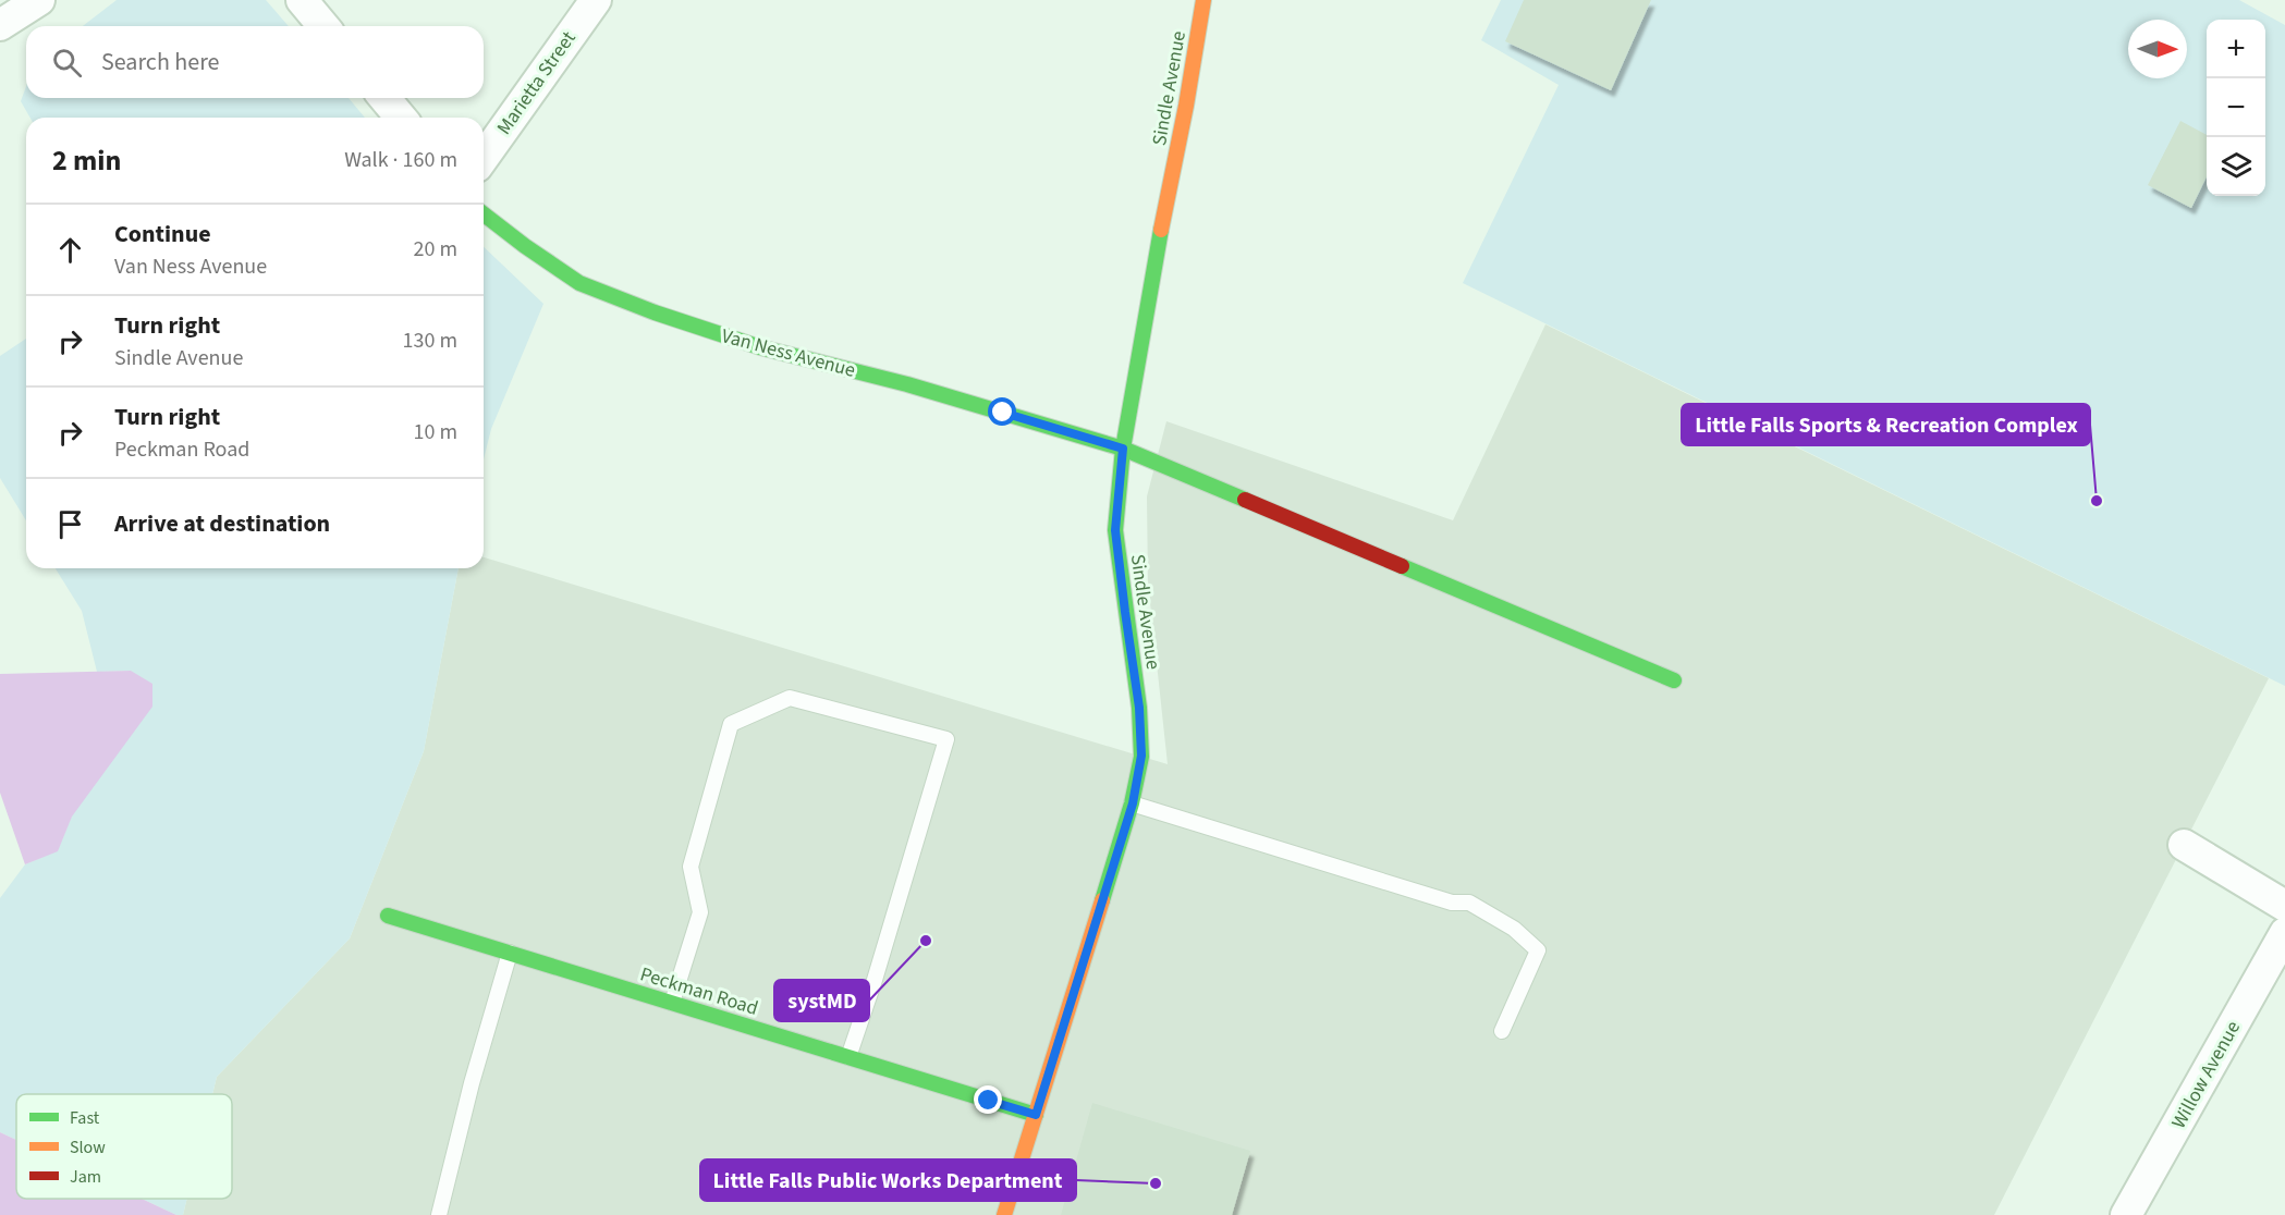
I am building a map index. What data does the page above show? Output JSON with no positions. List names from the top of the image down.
{
  "streets": {
    "street": [
      "Marietta Street",
      "Sindle Avenue",
      "Van Ness Avenue",
      "Peckman Road",
      "Willow Avenue"
    ]
  },
  "crossings": [
    ["Sindle Avenue", "Van Ness Avenue"],
    ["Sindle Avenue", "Peckman Road"]
  ],
  "places": ["Little Falls Sports & Recreation Complex", "systMD", "Little Falls Public Works Department"],
  "legend": ["Fast", "Slow", "Jam"],
  "north": "right",
  "page": {
    "map_buttons": ["+", "−"],
    "search": "Search here",
    "heading": ["2 min", "Walk · 160 m"],
    "list": [
      ["Continue", "Van Ness Avenue", "20 m"],
      ["Turn right", "Sindle Avenue", "130 m"],
      ["Turn right", "Peckman Road", "10 m"],
      "Arrive at destination"
    ]
  }
}
